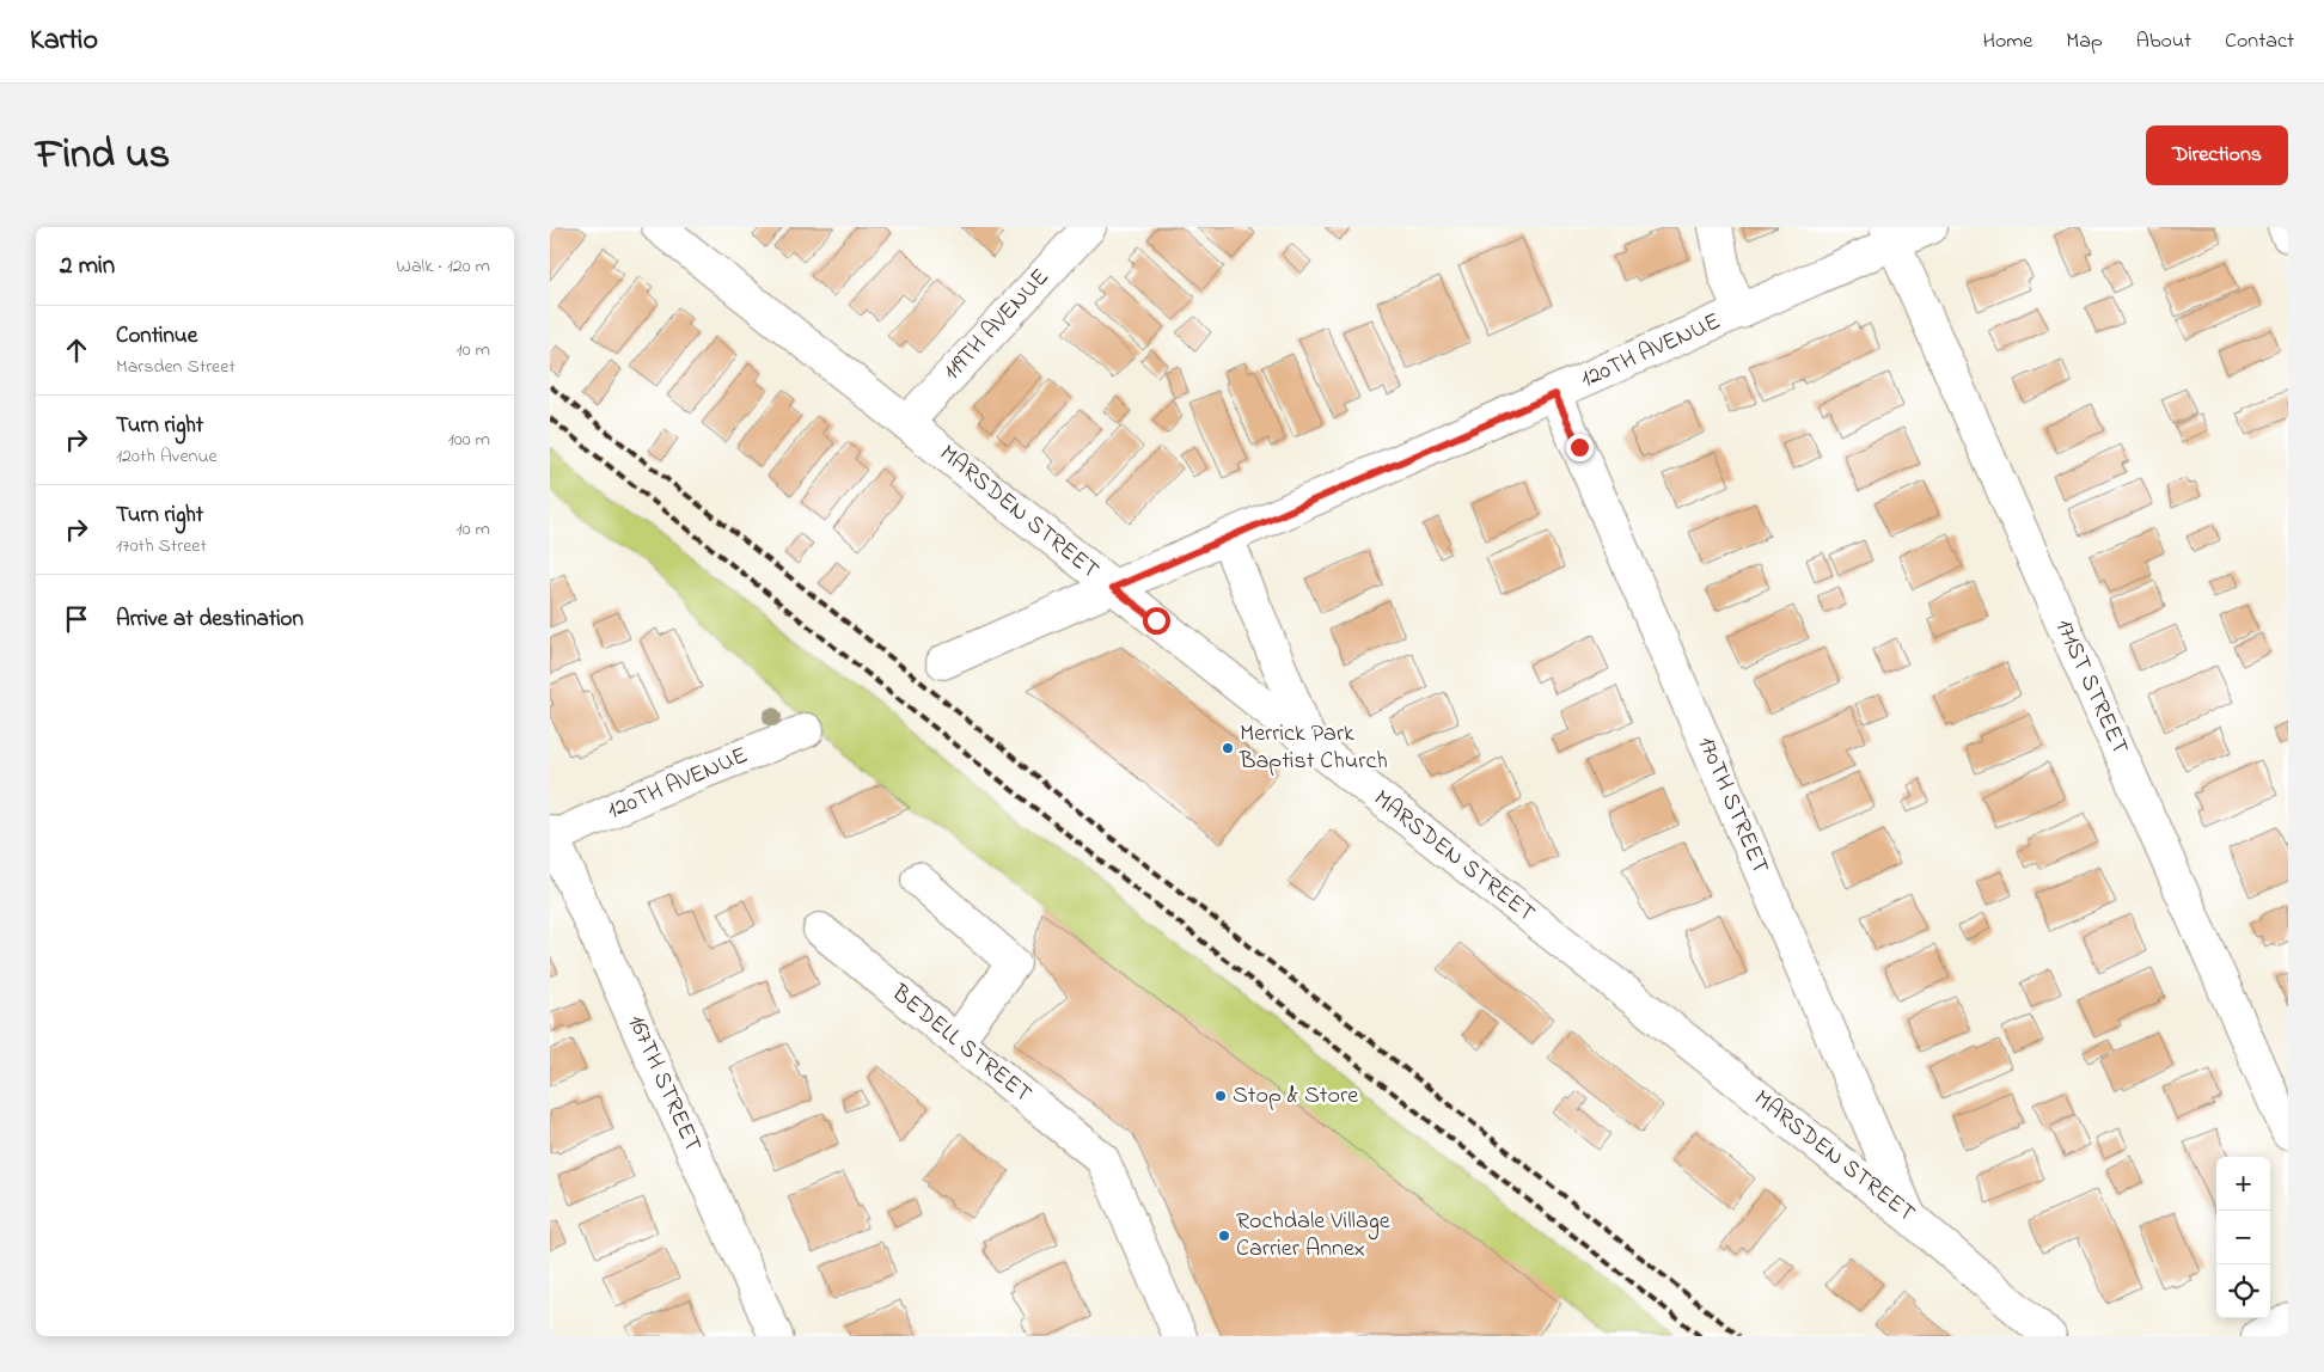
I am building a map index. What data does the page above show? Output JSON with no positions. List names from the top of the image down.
{
  "streets": {
    "street": [
      "119TH AVENUE",
      "120TH AVENUE",
      "MARSDEN STREET",
      "171ST STREET",
      "170TH STREET",
      "BEDELL STREET",
      "167TH STREET"
    ]
  },
  "crossings": [
    ["119TH AVENUE", "MARSDEN STREET"],
    ["120TH AVENUE", "MARSDEN STREET"],
    ["120TH AVENUE", "171ST STREET"],
    ["120TH AVENUE", "170TH STREET"],
    ["120TH AVENUE", "167TH STREET"],
    ["MARSDEN STREET", "170TH STREET"]
  ],
  "places": ["Merrick Park Baptist Church", "Stop & Store", "Rochdale Village Carrier Annex"],
  "page": {
    "header": "Kartio",
    "nav": [
      "Home",
      "Map",
      "About",
      "Contact"
    ],
    "title": "Find us",
    "buttons": "Directions",
    "heading": ["2 min", "Walk · 120 m"],
    "list": [
      ["Continue", "Marsden Street", "10 m"],
      ["Turn right", "120th Avenue", "100 m"],
      ["Turn right", "170th Street", "10 m"],
      "Arrive at destination"
    ],
    "map_buttons": ["+", "−"]
  }
}
